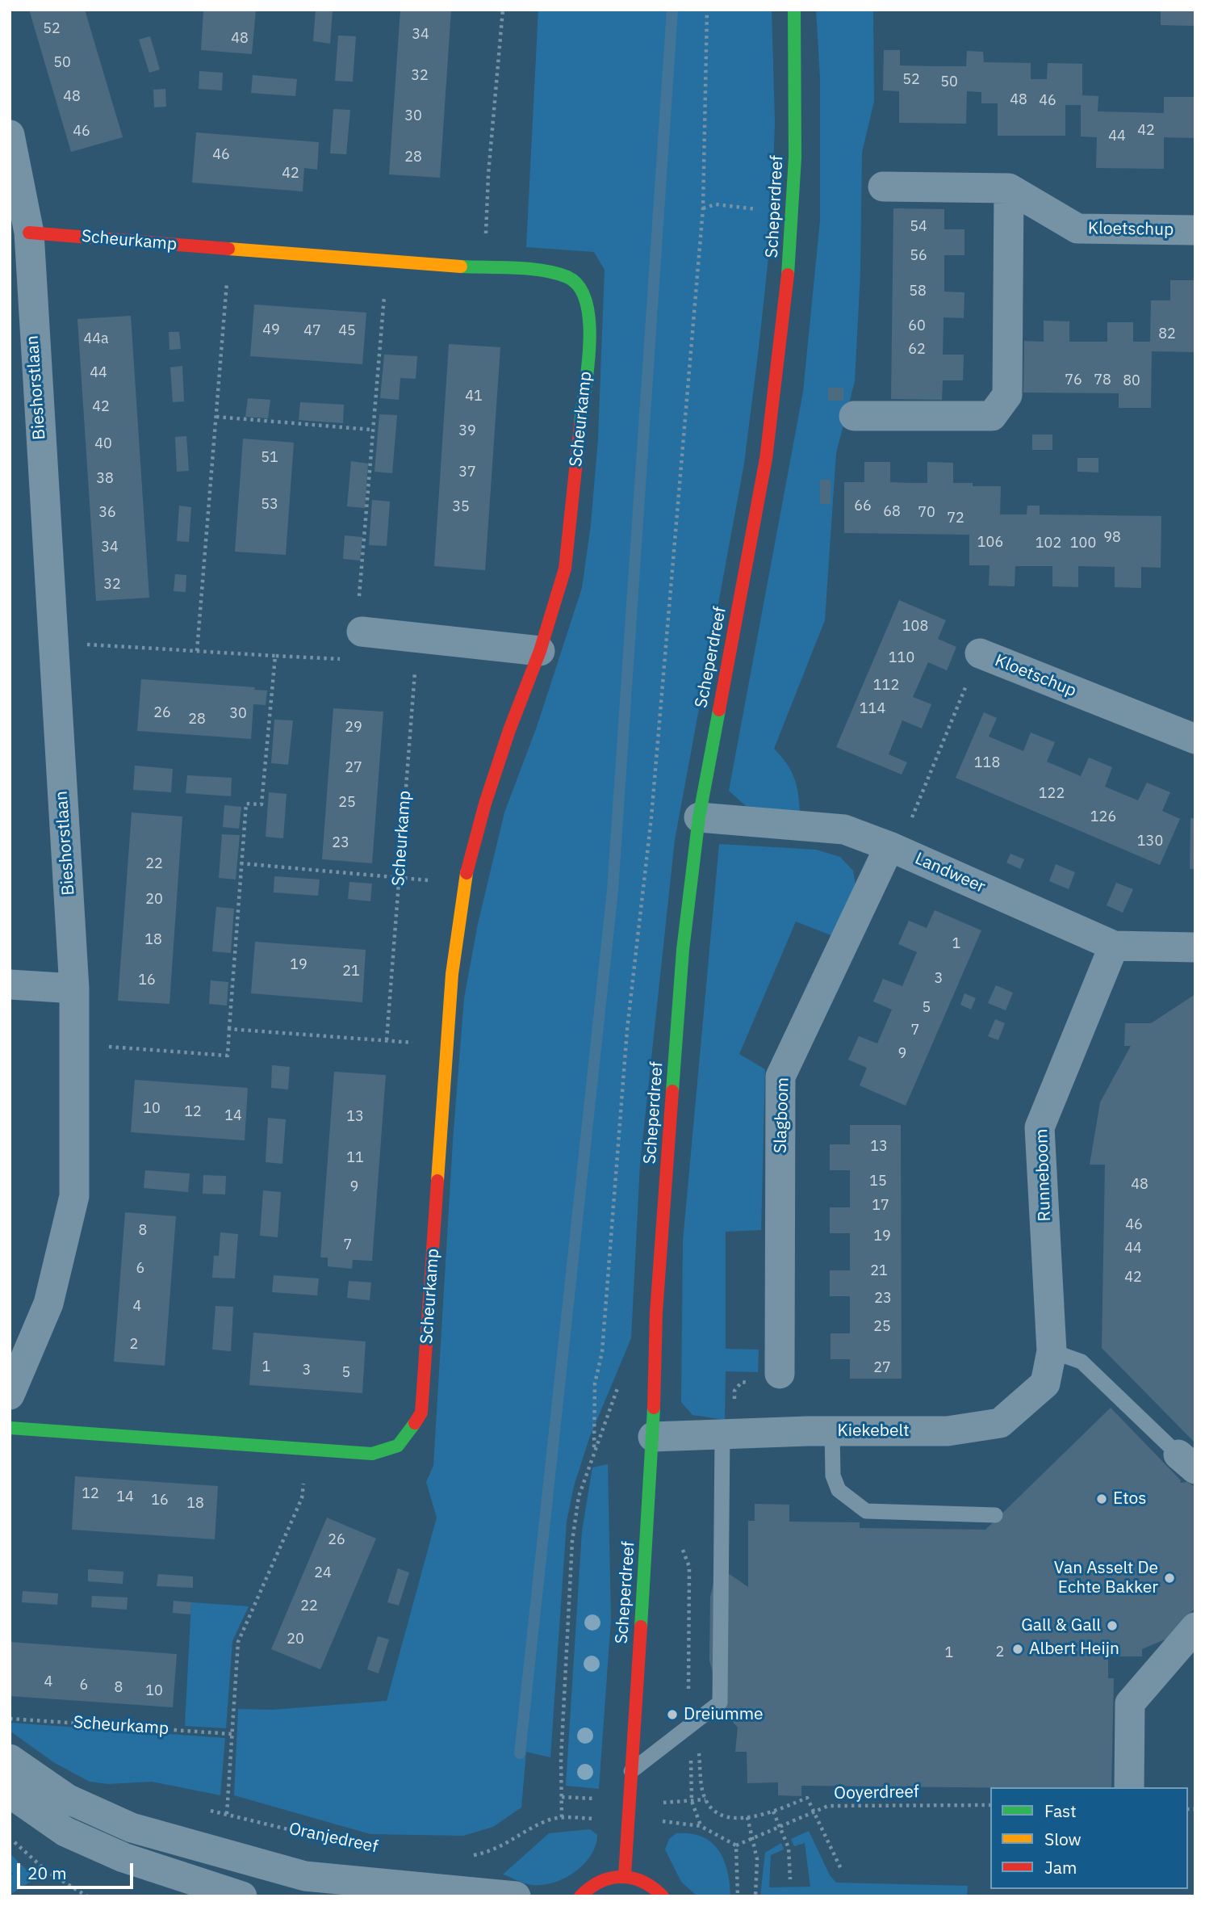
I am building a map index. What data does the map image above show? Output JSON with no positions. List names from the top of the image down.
{
  "streets": {
    "street": [
      "Scheperdreef",
      "Kloetschup",
      "Scheurkamp",
      "Bieshorstlaan",
      "Landweer",
      "Slagboom",
      "Runneboom",
      "Kiekebelt",
      "Oranjedreef"
    ],
    "path": ["Ooyerdreef"]
  },
  "crossings": [
    ["Scheperdreef", "Landweer"],
    ["Scheperdreef", "Kiekebelt"],
    ["Kloetschup", "Landweer"],
    ["Kloetschup", "Slagboom"],
    ["Scheurkamp", "Bieshorstlaan"],
    ["Landweer", "Slagboom"],
    ["Landweer", "Runneboom"],
    ["Runneboom", "Kiekebelt"]
  ],
  "places": [
    "Etos",
    "Van Asselt De Echte Bakker",
    "Gall & Gall",
    "Albert Heijn",
    "Dreiumme"
  ],
  "house_numbers": [
    "52",
    "34",
    "48",
    "50",
    "32",
    "52",
    "50",
    "48",
    "48",
    "46",
    "30",
    "42",
    "46",
    "44",
    "46",
    "28",
    "42",
    "54",
    "56",
    "58",
    "60",
    "49",
    "47",
    "45",
    "82",
    "44a",
    "62",
    "44",
    "76",
    "78",
    "80",
    "41",
    "42",
    "39",
    "40",
    "51",
    "37",
    "38",
    "53",
    "66",
    "35",
    "68",
    "36",
    "70",
    "72",
    "98",
    "106",
    "102",
    "100",
    "34",
    "32",
    "108",
    "110",
    "112",
    "114",
    "26",
    "30",
    "28",
    "29",
    "118",
    "27",
    "122",
    "25",
    "126",
    "130",
    "23",
    "22",
    "20",
    "18",
    "1",
    "19",
    "21",
    "3",
    "16",
    "5",
    "7",
    "9",
    "10",
    "12",
    "14",
    "13",
    "13",
    "11",
    "15",
    "48",
    "9",
    "17",
    "46",
    "8",
    "19",
    "7",
    "44",
    "6",
    "21",
    "42",
    "23",
    "4",
    "25",
    "2",
    "1",
    "27",
    "3",
    "5",
    "12",
    "14",
    "16",
    "18",
    "26",
    "24",
    "22",
    "20",
    "2",
    "1",
    "4",
    "6",
    "8",
    "10"
  ],
  "legend": ["Fast", "Slow", "Jam"],
  "scale_bar": "20 m"
}
